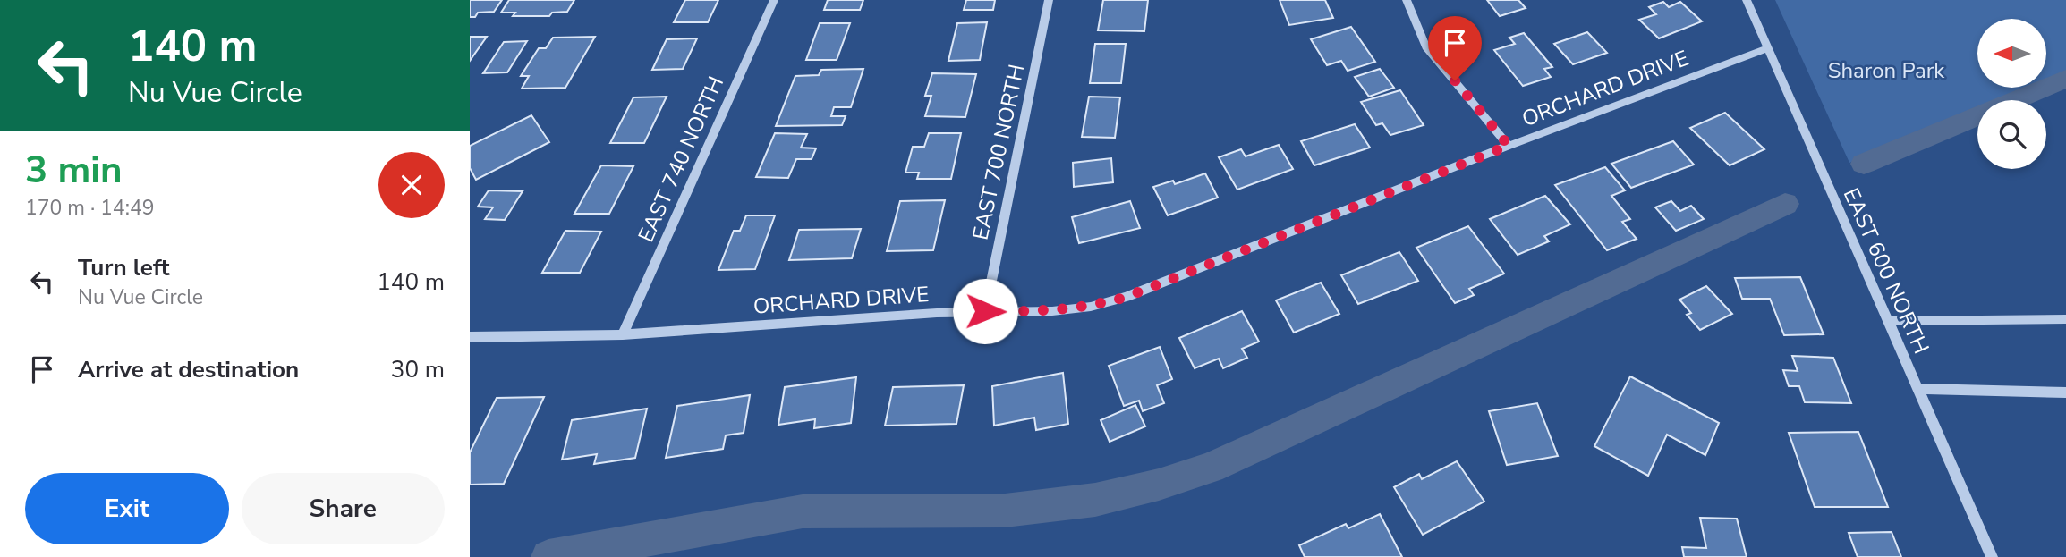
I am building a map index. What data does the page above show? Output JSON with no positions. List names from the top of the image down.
{
  "streets": {
    "street": [
      "ORCHARD DRIVE",
      "EAST 700 NORTH",
      "EAST 740 NORTH",
      "EAST 600 NORTH"
    ]
  },
  "crossings": [
    ["ORCHARD DRIVE", "EAST 700 NORTH"],
    ["ORCHARD DRIVE", "EAST 740 NORTH"],
    ["ORCHARD DRIVE", "EAST 600 NORTH"]
  ],
  "parks": ["Sharon Park"],
  "north": "left",
  "page": {
    "turn": ["140 m", "Nu Vue Circle"],
    "heading": ["3 min", "170 m · 14:49"],
    "list": [
      {
        "name": "Turn left",
        "note": "Nu Vue Circle",
        "value": "140 m"
      },
      {
        "name": "Arrive at destination",
        "value": "30 m"
      }
    ],
    "buttons": ["Exit", "Share"]
  }
}
